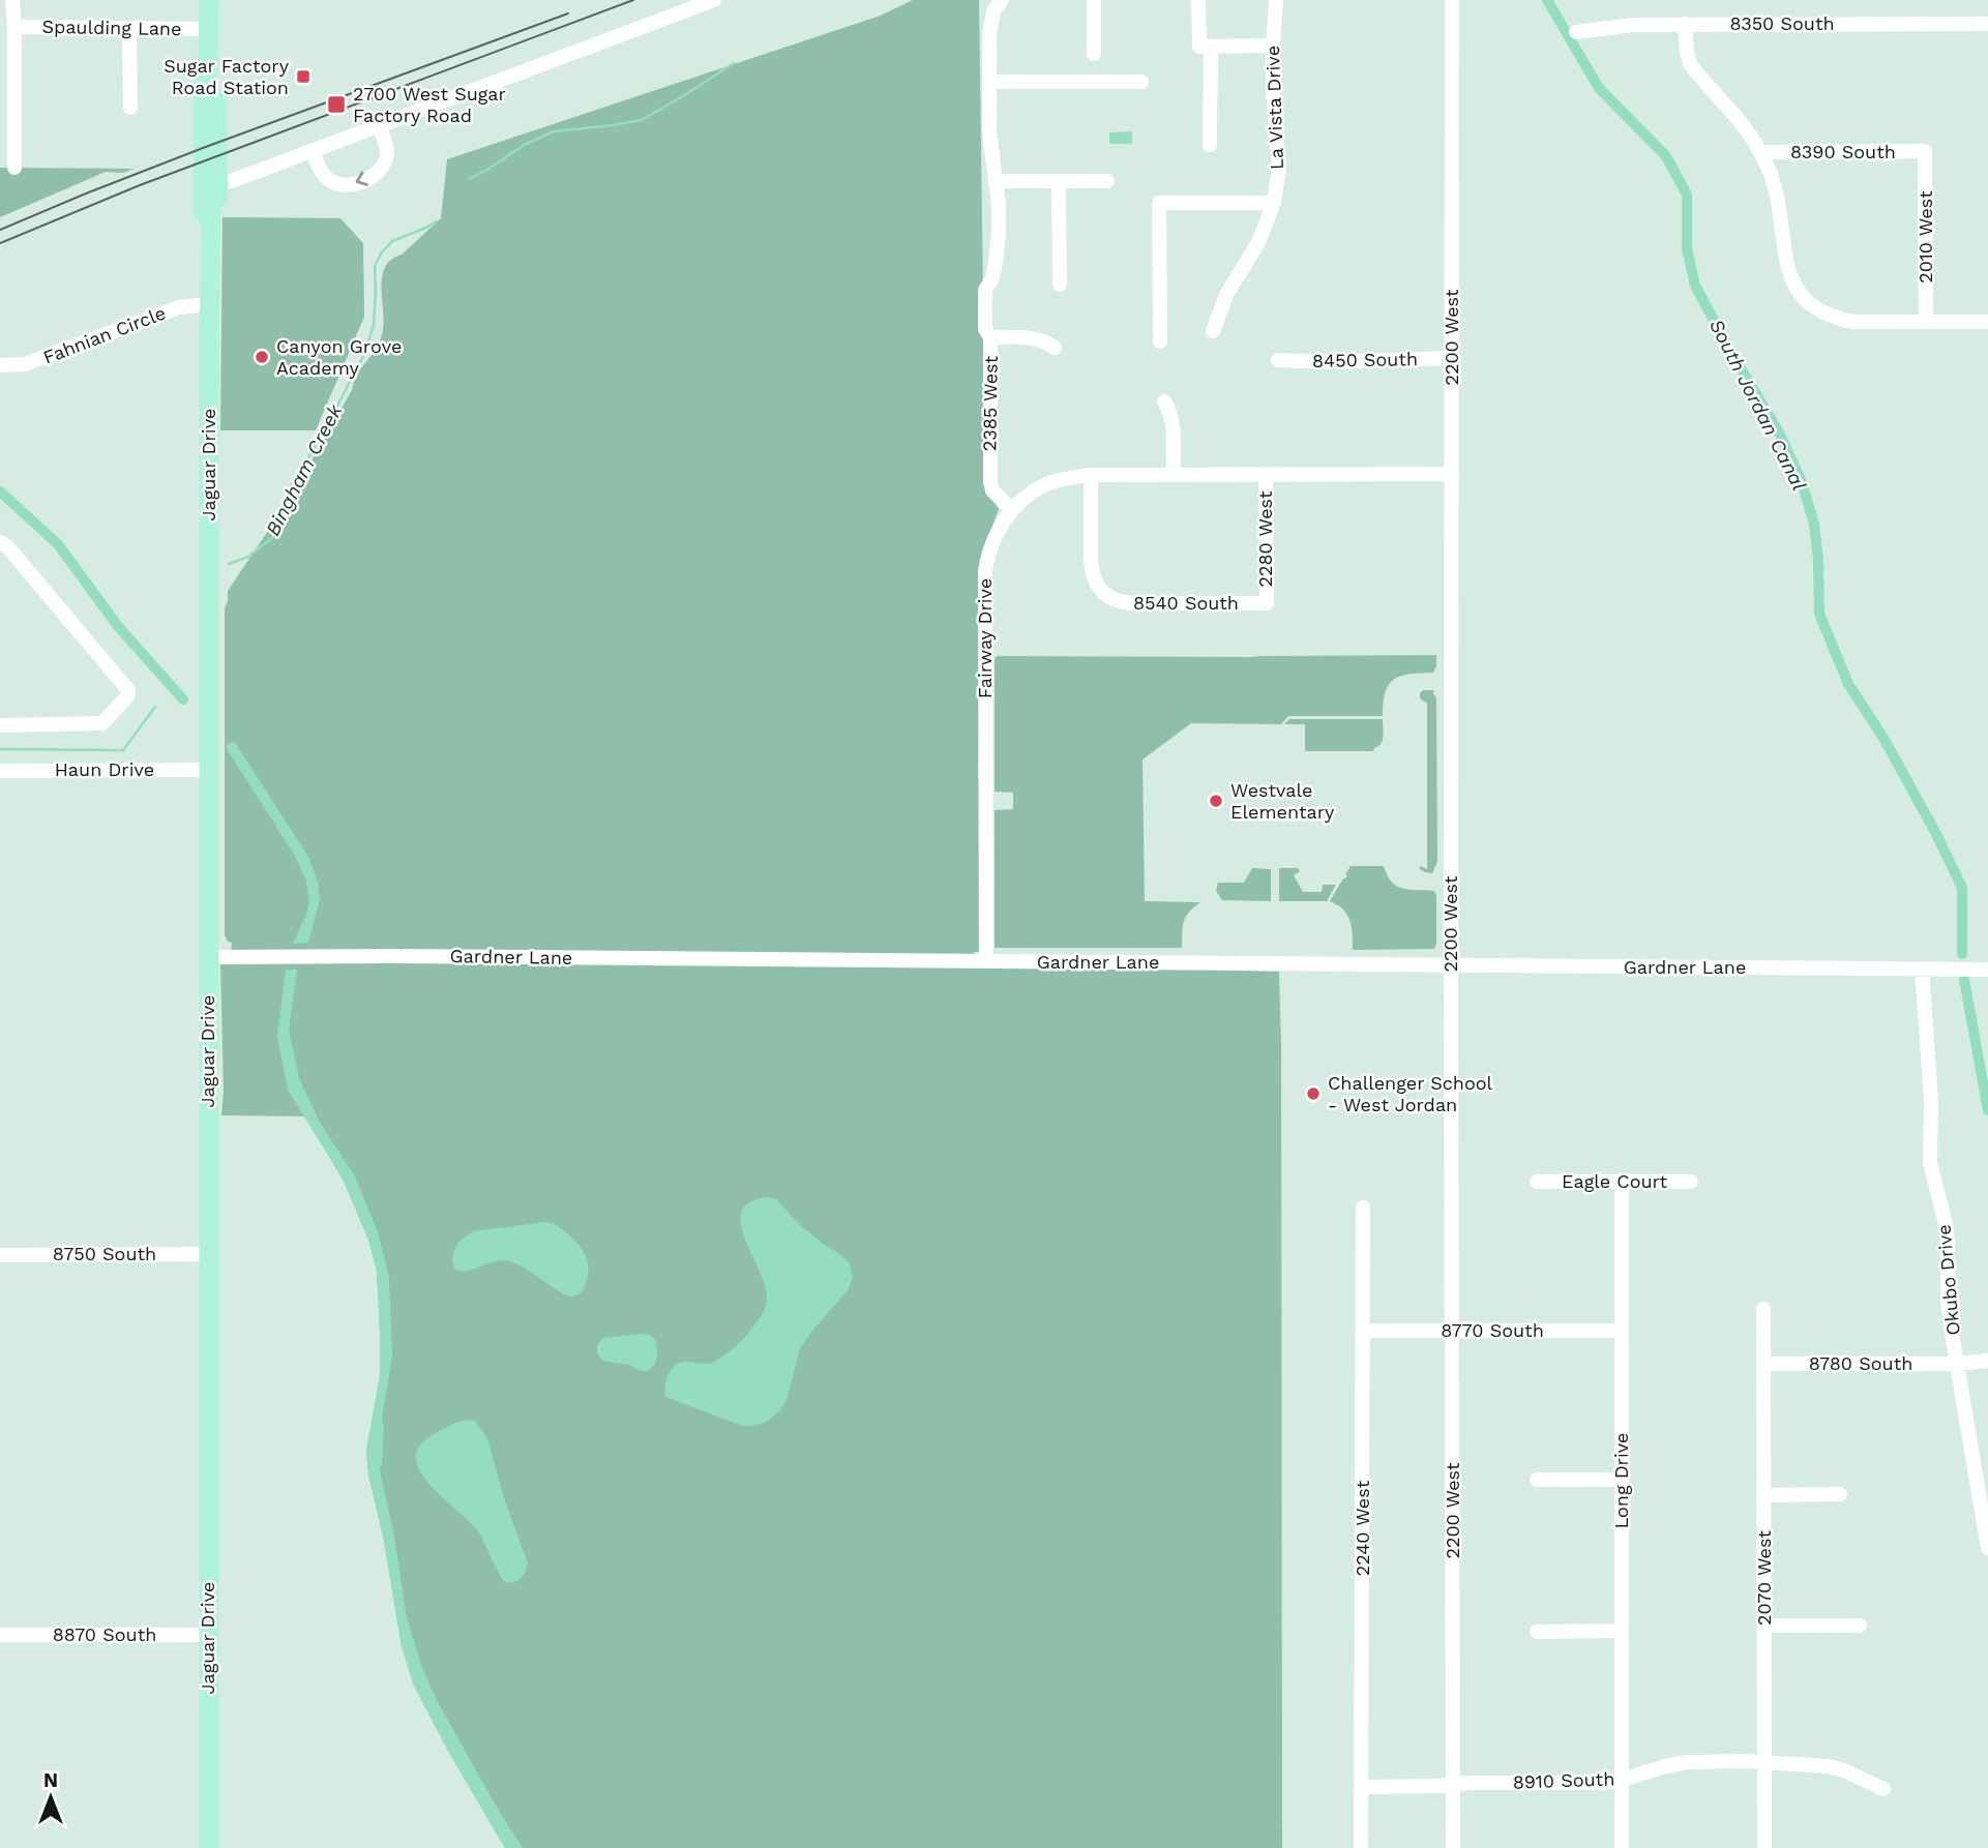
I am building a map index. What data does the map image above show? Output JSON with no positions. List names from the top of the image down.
{
  "streets": {
    "main road": ["Jaguar Drive"],
    "street": [
      "8350 South",
      "Spaulding Lane",
      "La Vista Drive",
      "8390 South",
      "2010 West",
      "Fahnian Circle",
      "2200 West",
      "8450 South",
      "2385 West",
      "2280 West",
      "8540 South",
      "Fairway Drive",
      "Haun Drive",
      "Gardner Lane",
      "Eagle Court",
      "8750 South",
      "Okubo Drive",
      "8770 South",
      "8780 South",
      "Long Drive",
      "2240 West",
      "2070 West",
      "8870 South",
      "8910 South"
    ]
  },
  "crossings": [
    ["Spaulding Lane", "Jaguar Drive"],
    ["8390 South", "2010 West"],
    ["Fahnian Circle", "Jaguar Drive"],
    ["2200 West", "8450 South"],
    ["2200 West", "Fairway Drive"],
    ["2200 West", "Gardner Lane"],
    ["2200 West", "8770 South"],
    ["2200 West", "8910 South"],
    ["2385 West", "Fairway Drive"],
    ["Jaguar Drive", "Haun Drive"],
    ["Jaguar Drive", "Gardner Lane"],
    ["Jaguar Drive", "8750 South"],
    ["Jaguar Drive", "8870 South"],
    ["2280 West", "8540 South"],
    ["2280 West", "Fairway Drive"],
    ["8540 South", "Fairway Drive"],
    ["Fairway Drive", "Gardner Lane"],
    ["Gardner Lane", "Okubo Drive"],
    ["Eagle Court", "Long Drive"],
    ["Okubo Drive", "8780 South"],
    ["8770 South", "Long Drive"],
    ["8770 South", "2240 West"],
    ["8780 South", "2070 West"],
    ["Long Drive", "8910 South"],
    ["2240 West", "8910 South"],
    ["2070 West", "8910 South"]
  ],
  "water": ["South Jordan Canal", "Bingham Creek"],
  "places": {
    "transit": ["Sugar Factory Road Station", "2700 West Sugar Factory Road"],
    "other": ["Canyon Grove Academy", "Westvale Elementary", "Challenger School - West Jordan"]
  },
  "north": "top"
}
